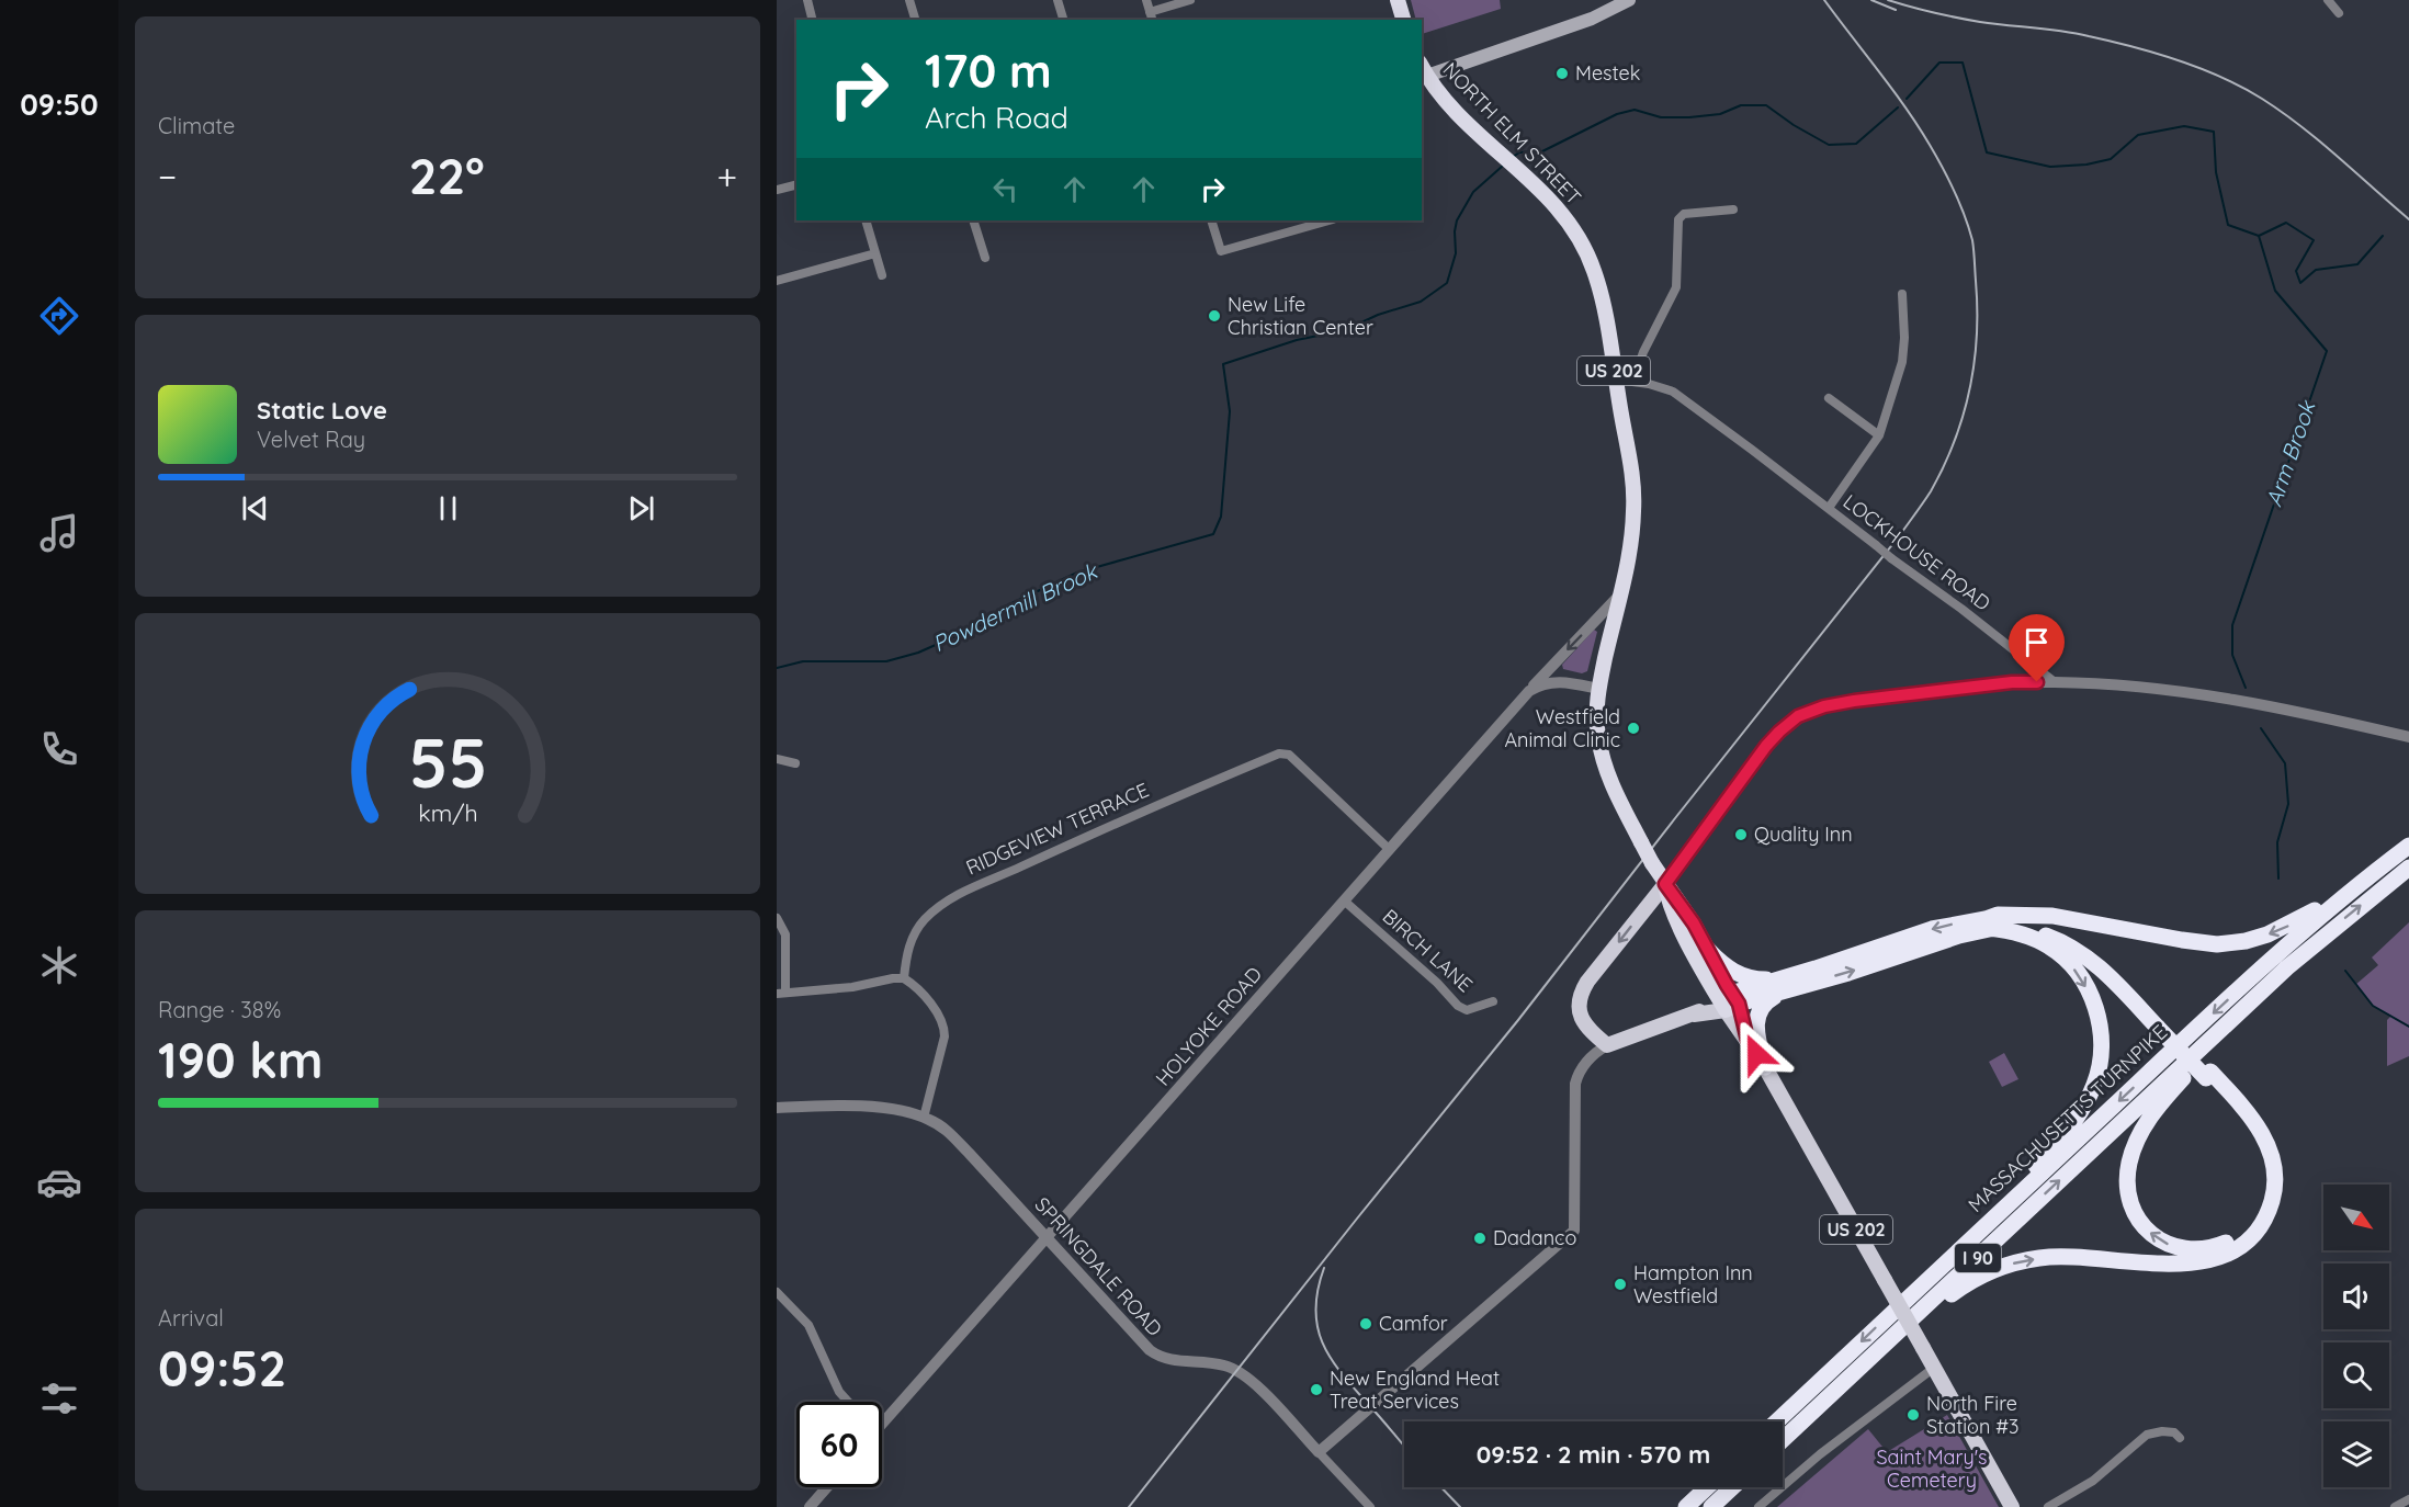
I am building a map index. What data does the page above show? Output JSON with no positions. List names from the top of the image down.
{
  "streets": {
    "highway": [
      "NORTH ELM STREET",
      "US 202",
      "MASSACHUSETTS TURNPIKE",
      "I 90"
    ],
    "street": [
      "LOCKHOUSE ROAD",
      "RIDGEVIEW TERRACE",
      "BIRCH LANE",
      "HOLYOKE ROAD",
      "SPRINGDALE ROAD"
    ]
  },
  "crossings": [
    ["NORTH ELM STREET", "US 202"],
    ["NORTH ELM STREET", "LOCKHOUSE ROAD"],
    ["NORTH ELM STREET", "HOLYOKE ROAD"],
    ["RIDGEVIEW TERRACE", "HOLYOKE ROAD"],
    ["BIRCH LANE", "HOLYOKE ROAD"],
    ["HOLYOKE ROAD", "SPRINGDALE ROAD"]
  ],
  "water": ["Arm Brook", "Powdermill Brook"],
  "parks": ["Saint Mary's Cemetery"],
  "places": [
    "Mestek",
    "New Life Christian Center",
    "Westfield Animal Clinic",
    "Quality Inn",
    "Dadanco",
    "Hampton Inn Westfield",
    "Camfor",
    "New England Heat Treat Services",
    "North Fire Station #3"
  ],
  "north": "bottom right",
  "page": {
    "tabs": "09:50",
    "tile": [
      "Climate",
      ["Range · 38%", "190 km"],
      ["Arrival", "09:52"]
    ],
    "turn": ["170 m", "Arch Road"],
    "heat": ["−", "22°", "+"],
    "song": ["Static Love", "Velvet Ray"],
    "limit": "60",
    "trip": "09:52 · 2 min · 570 m",
    "gauge": ["55", "km/h"]
  }
}
